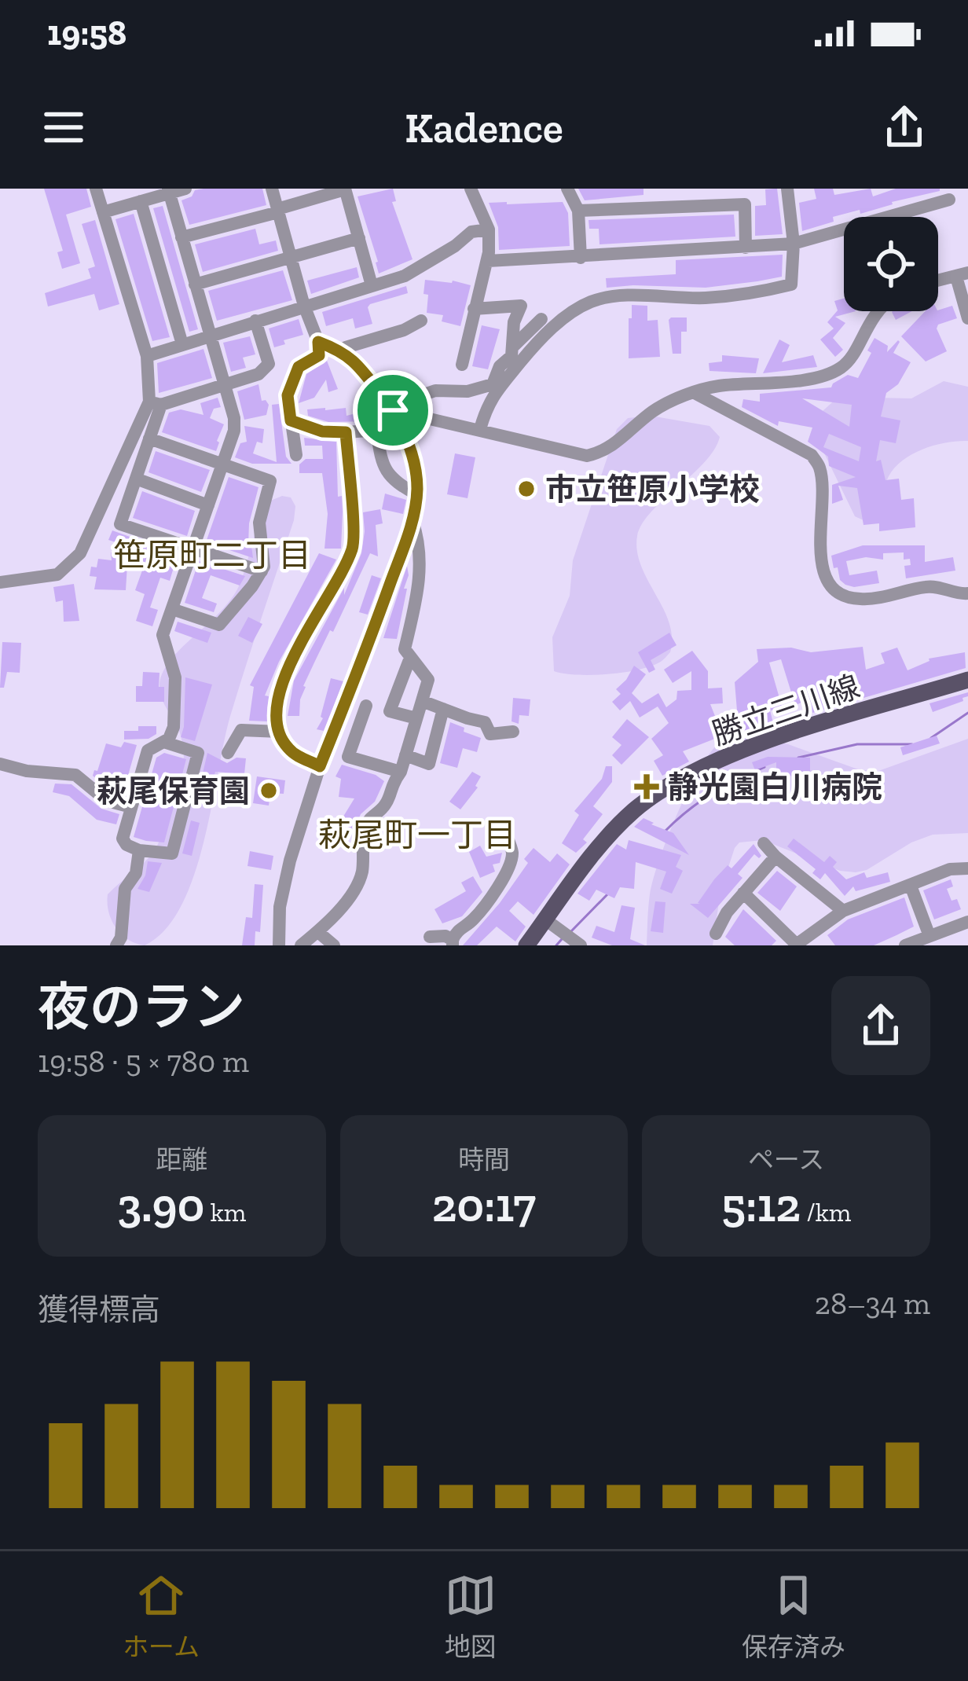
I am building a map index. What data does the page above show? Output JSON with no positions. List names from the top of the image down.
{
  "streets": {
    "main road": ["勝立三川線"]
  },
  "districts": ["笹原町二丁目", "萩尾町一丁目"],
  "places": {
    "other": ["市立笹原小学校", "萩尾保育園"],
    "health": ["静光園白川病院"]
  },
  "page": {
    "status": "19:58",
    "header": "Kadence",
    "heading": ["夜のラン", "19:58 · 5 × 780 m"],
    "stats": [
      ["距離", "3.90 km"],
      ["時間", "20:17"],
      ["ペース", "5:12 /km"]
    ],
    "chart": ["獲得標高", "28–34 m"],
    "tabs": ["ホーム", "地図", "保存済み"]
  }
}
